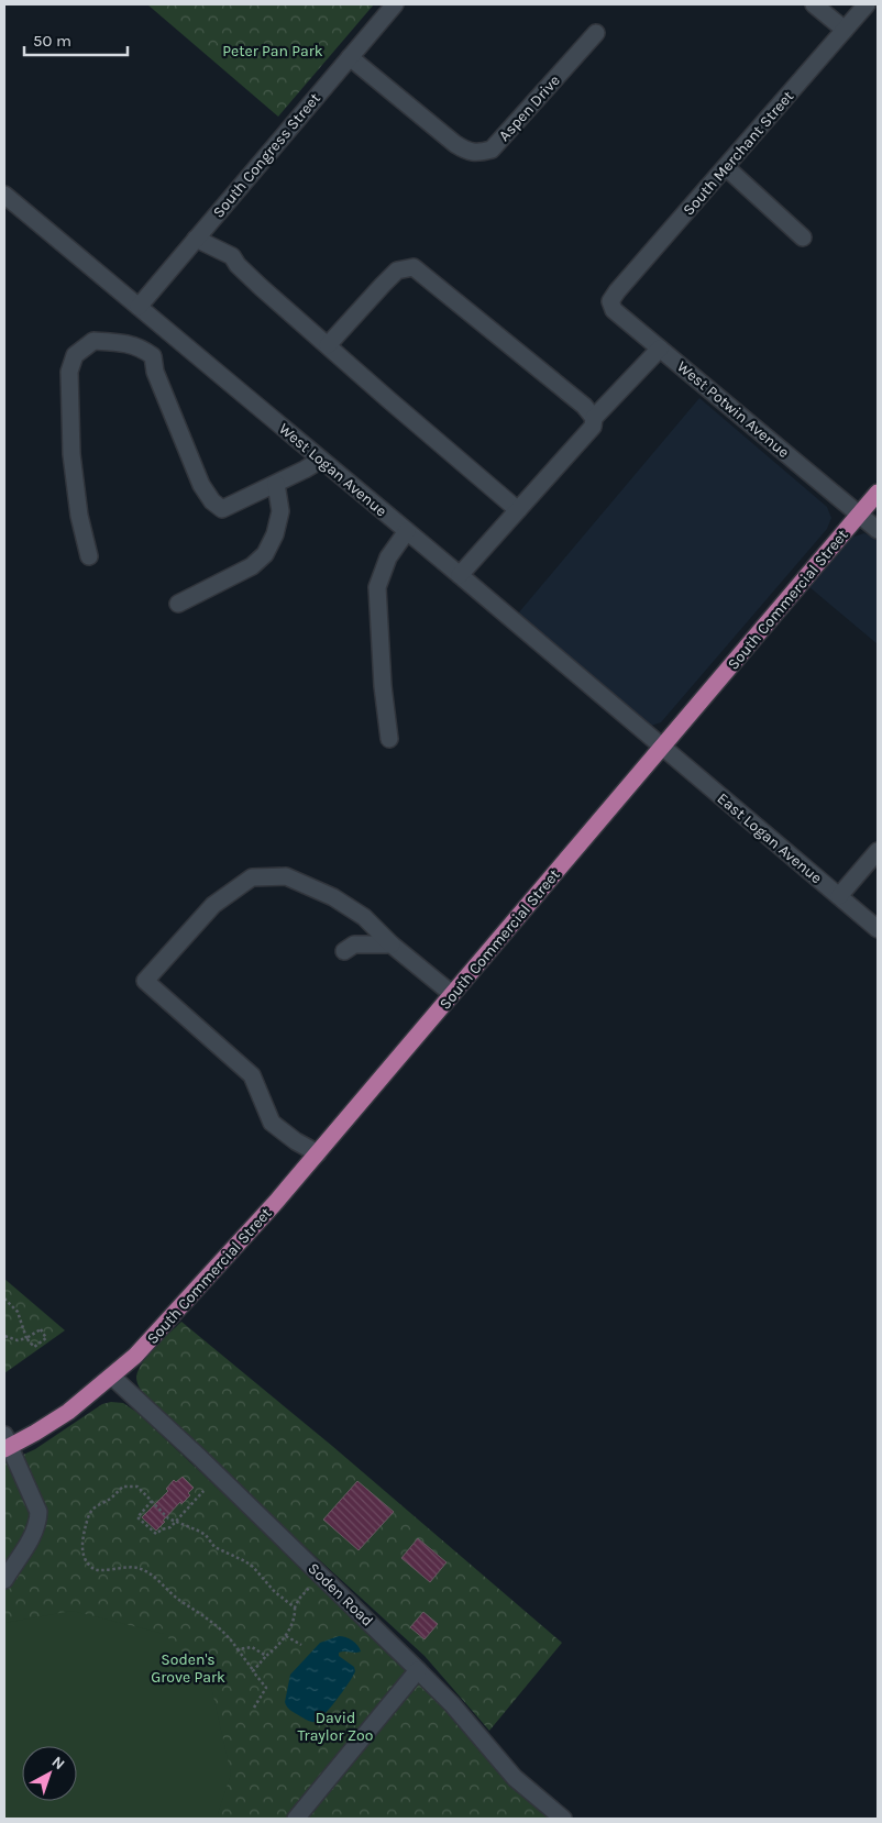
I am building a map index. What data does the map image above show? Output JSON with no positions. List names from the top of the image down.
{
  "streets": {
    "main road": ["South Commercial Street"],
    "street": [
      "Aspen Drive",
      "South Merchant Street",
      "South Congress Street",
      "West Potwin Avenue",
      "West Logan Avenue",
      "East Logan Avenue",
      "Soden Road"
    ]
  },
  "crossings": [
    ["Aspen Drive", "South Congress Street"],
    ["South Merchant Street", "West Potwin Avenue"],
    ["South Congress Street", "West Logan Avenue"],
    ["West Potwin Avenue", "South Commercial Street"],
    ["West Logan Avenue", "South Commercial Street"],
    ["West Logan Avenue", "East Logan Avenue"],
    ["South Commercial Street", "East Logan Avenue"],
    ["South Commercial Street", "Soden Road"]
  ],
  "parks": ["Peter Pan Park", "Soden's Grove Park", "David Traylor Zoo"],
  "scale_bar": "50 m",
  "north": "top right"
}
